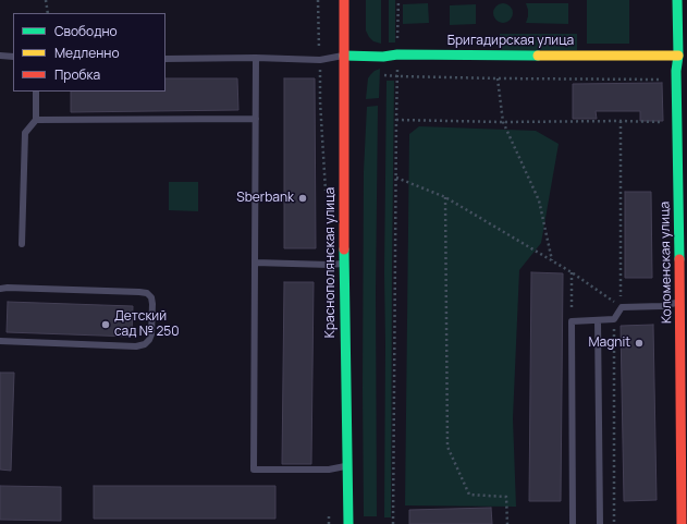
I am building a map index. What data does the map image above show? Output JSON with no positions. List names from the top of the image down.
{
  "streets": {
    "street": ["Бригадирская улица", "Краснополянская улица", "Коломенская улица"]
  },
  "crossings": [
    ["Бригадирская улица", "Краснополянская улица"],
    ["Бригадирская улица", "Коломенская улица"]
  ],
  "places": ["Sberbank", "Детский сад № 250", "Magnit"],
  "legend": ["Свободно", "Медленно", "Пробка"]
}
